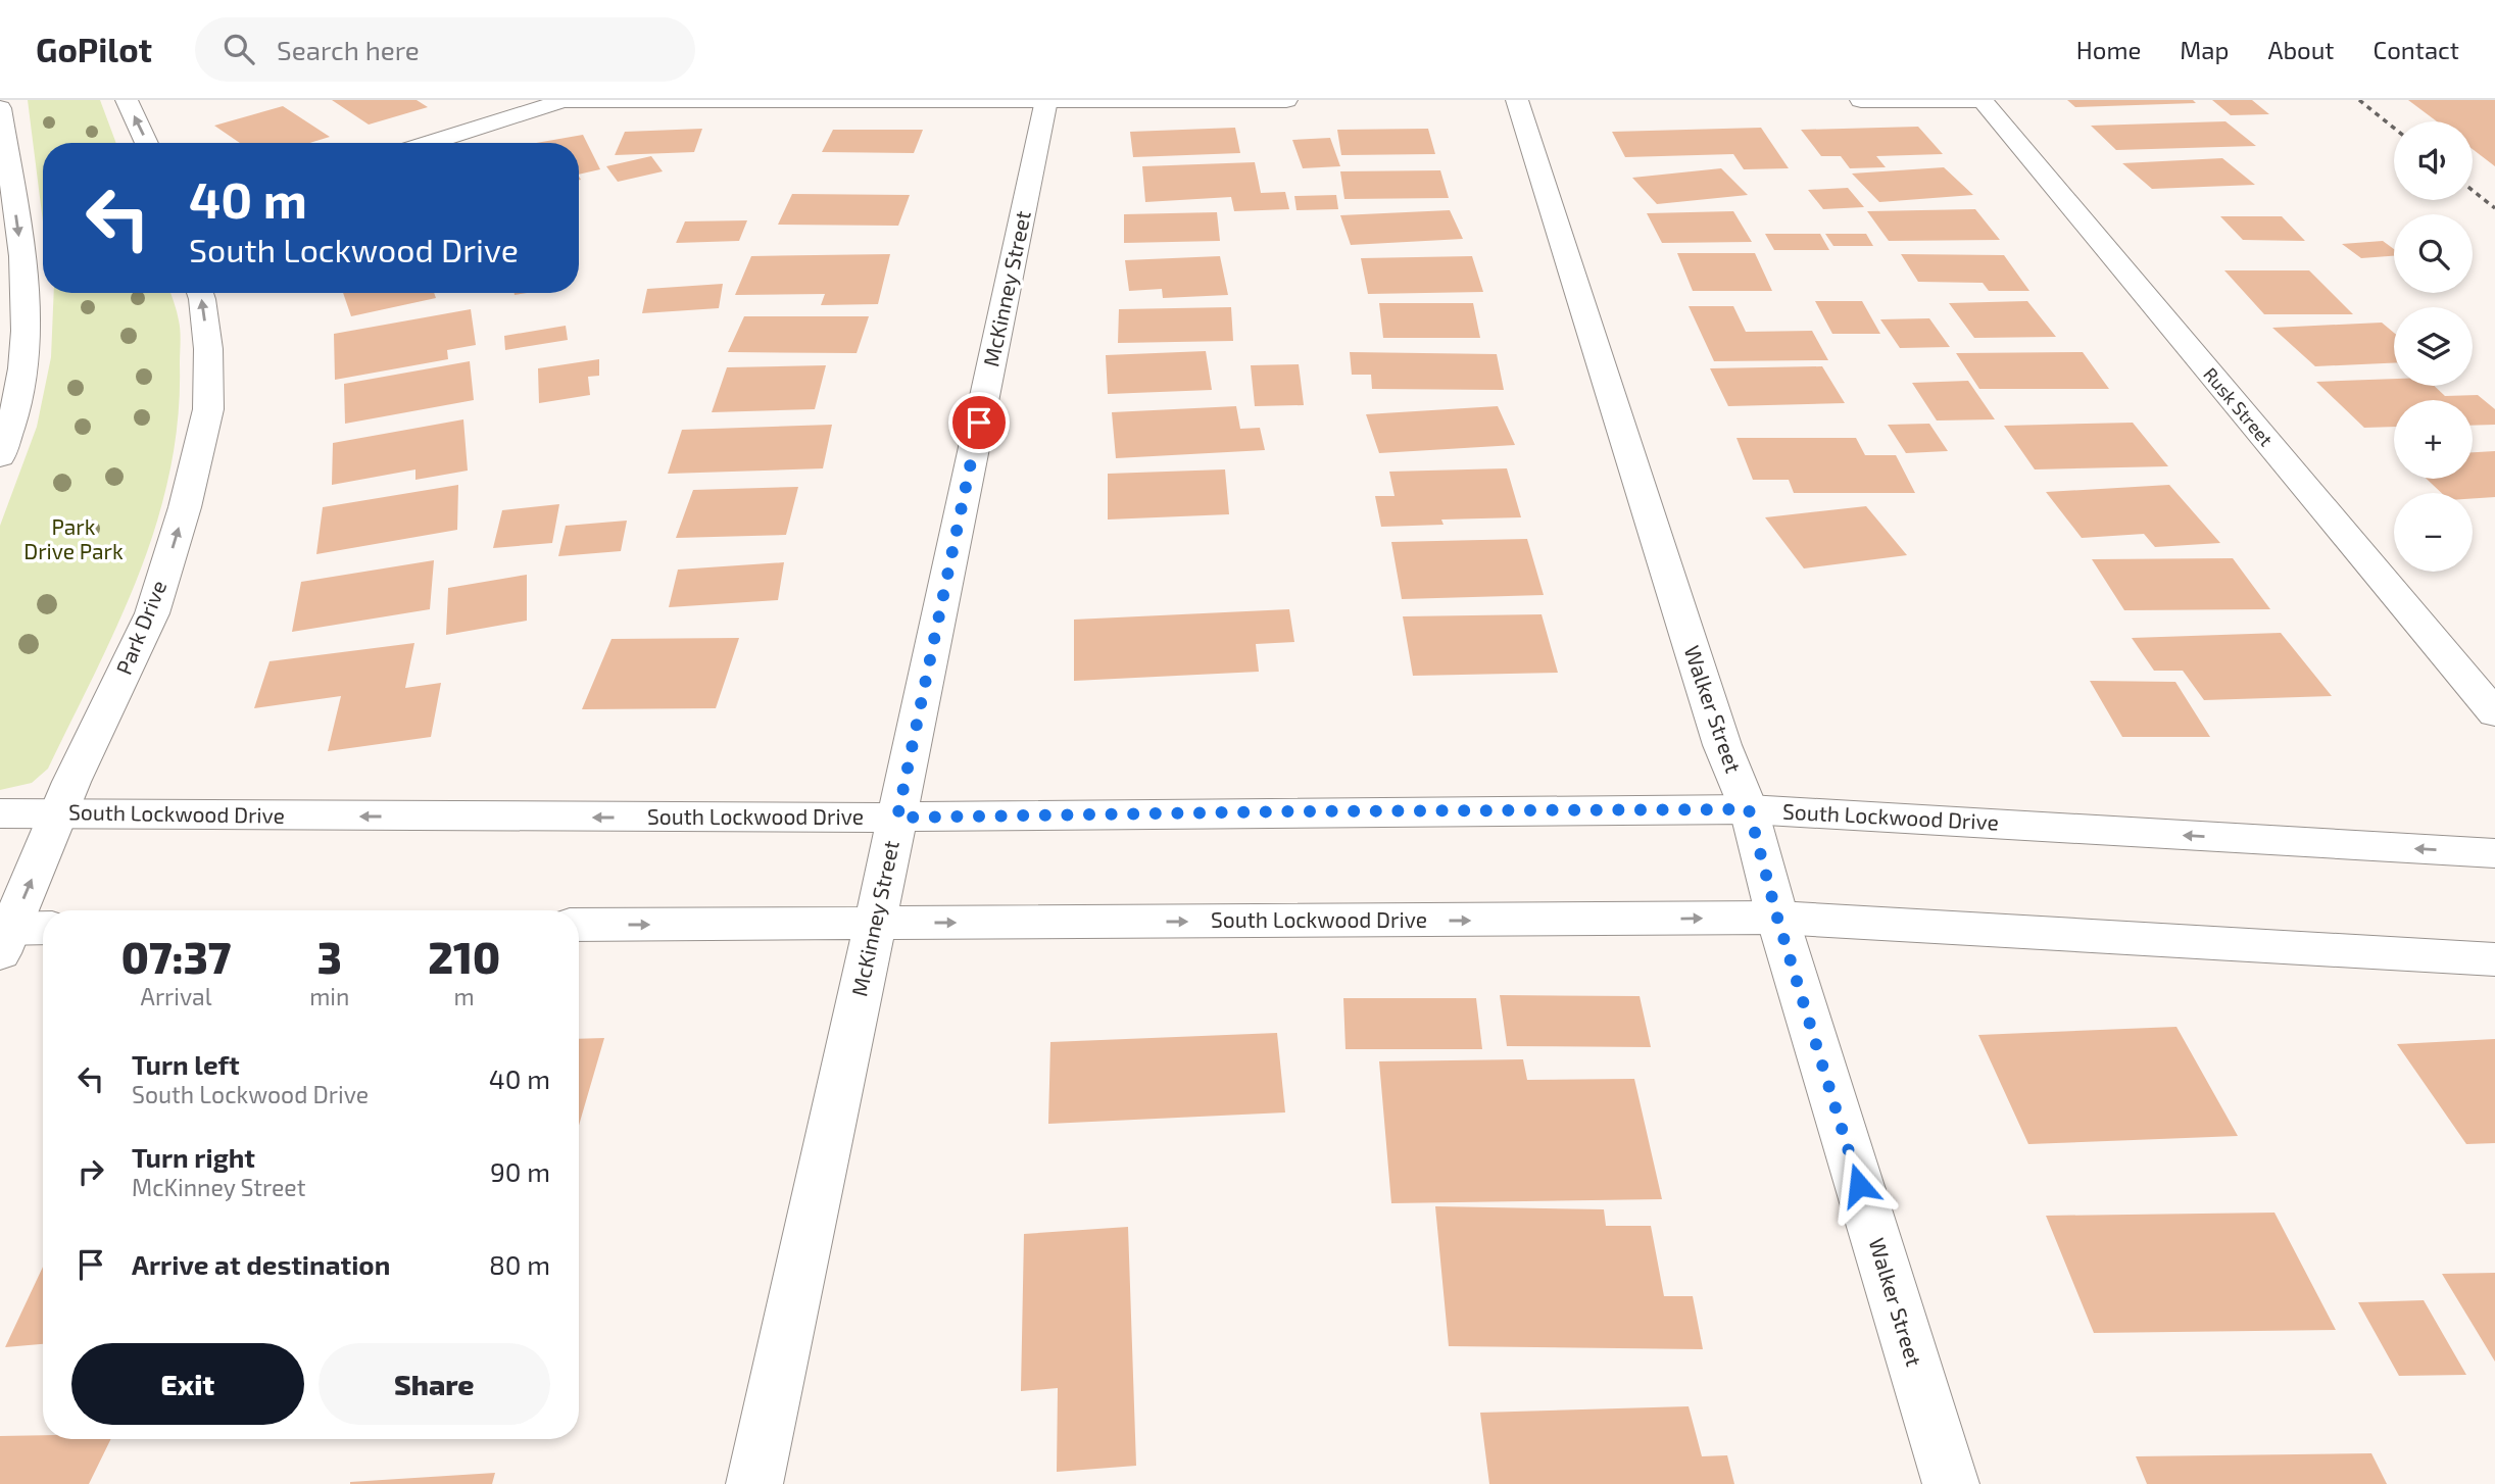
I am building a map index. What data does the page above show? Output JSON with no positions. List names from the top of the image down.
{
  "streets": {
    "street": [
      "McKinney Street",
      "Rusk Street",
      "Park Drive",
      "Walker Street",
      "South Lockwood Drive"
    ]
  },
  "crossings": [
    ["McKinney Street", "South Lockwood Drive"],
    ["Park Drive", "South Lockwood Drive"],
    ["Walker Street", "South Lockwood Drive"]
  ],
  "one_way": ["Park Drive"],
  "parks": ["Park Drive Park"],
  "page": {
    "header": "GoPilot",
    "search": "Search here",
    "nav": [
      "Home",
      "Map",
      "About",
      "Contact"
    ],
    "map_buttons": ["+", "−"],
    "turn": ["40 m", "South Lockwood Drive"],
    "eta": [
      "07:37",
      "Arrival",
      "3",
      "min",
      "210",
      "m"
    ],
    "list": [
      {
        "name": "Turn left",
        "note": "South Lockwood Drive",
        "value": "40 m"
      },
      {
        "name": "Turn right",
        "note": "McKinney Street",
        "value": "90 m"
      },
      {
        "name": "Arrive at destination",
        "value": "80 m"
      }
    ],
    "buttons": ["Exit", "Share"]
  }
}
